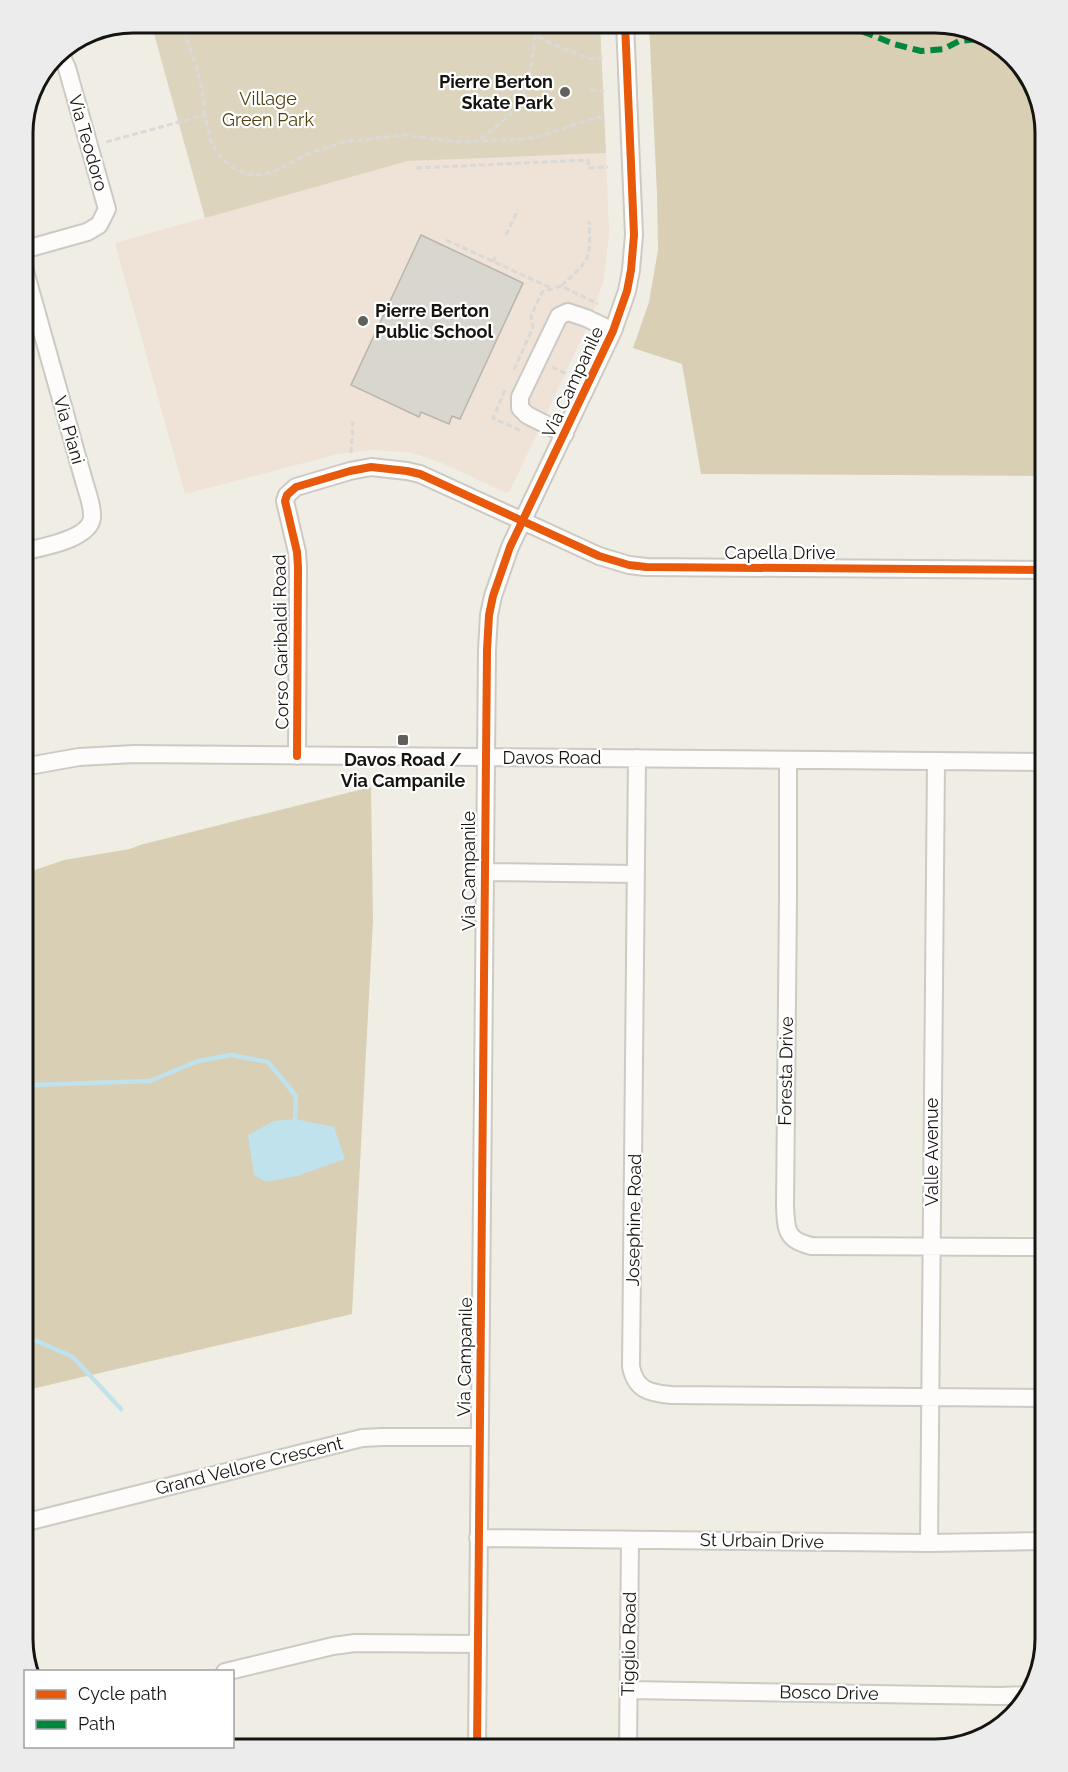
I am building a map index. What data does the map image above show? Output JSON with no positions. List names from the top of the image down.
{
  "streets": {
    "street": [
      "Via Teodoro",
      "Via Campanile",
      "Via Piani",
      "Capella Drive",
      "Corso Garibaldi Road",
      "Davos Road",
      "Foresta Drive",
      "Valle Avenue",
      "Josephine Road",
      "Grand Vellore Crescent",
      "St Urbain Drive",
      "Tigglio Road",
      "Bosco Drive"
    ]
  },
  "crossings": [
    ["Via Campanile", "Capella Drive"],
    ["Via Campanile", "Corso Garibaldi Road"],
    ["Via Campanile", "Davos Road"],
    ["Via Campanile", "Grand Vellore Crescent"],
    ["Via Campanile", "St Urbain Drive"],
    ["Capella Drive", "Corso Garibaldi Road"],
    ["Corso Garibaldi Road", "Davos Road"],
    ["Davos Road", "Foresta Drive"],
    ["Davos Road", "Valle Avenue"],
    ["Davos Road", "Josephine Road"],
    ["Foresta Drive", "Valle Avenue"],
    ["Valle Avenue", "Josephine Road"],
    ["Valle Avenue", "St Urbain Drive"],
    ["St Urbain Drive", "Tigglio Road"],
    ["Tigglio Road", "Bosco Drive"]
  ],
  "parks": ["Village Green Park"],
  "places": {
    "other": ["Pierre Berton Skate Park", "Pierre Berton Public School"],
    "transit": ["Davos Road / Via Campanile"]
  },
  "legend": ["Cycle path", "Path"]
}
